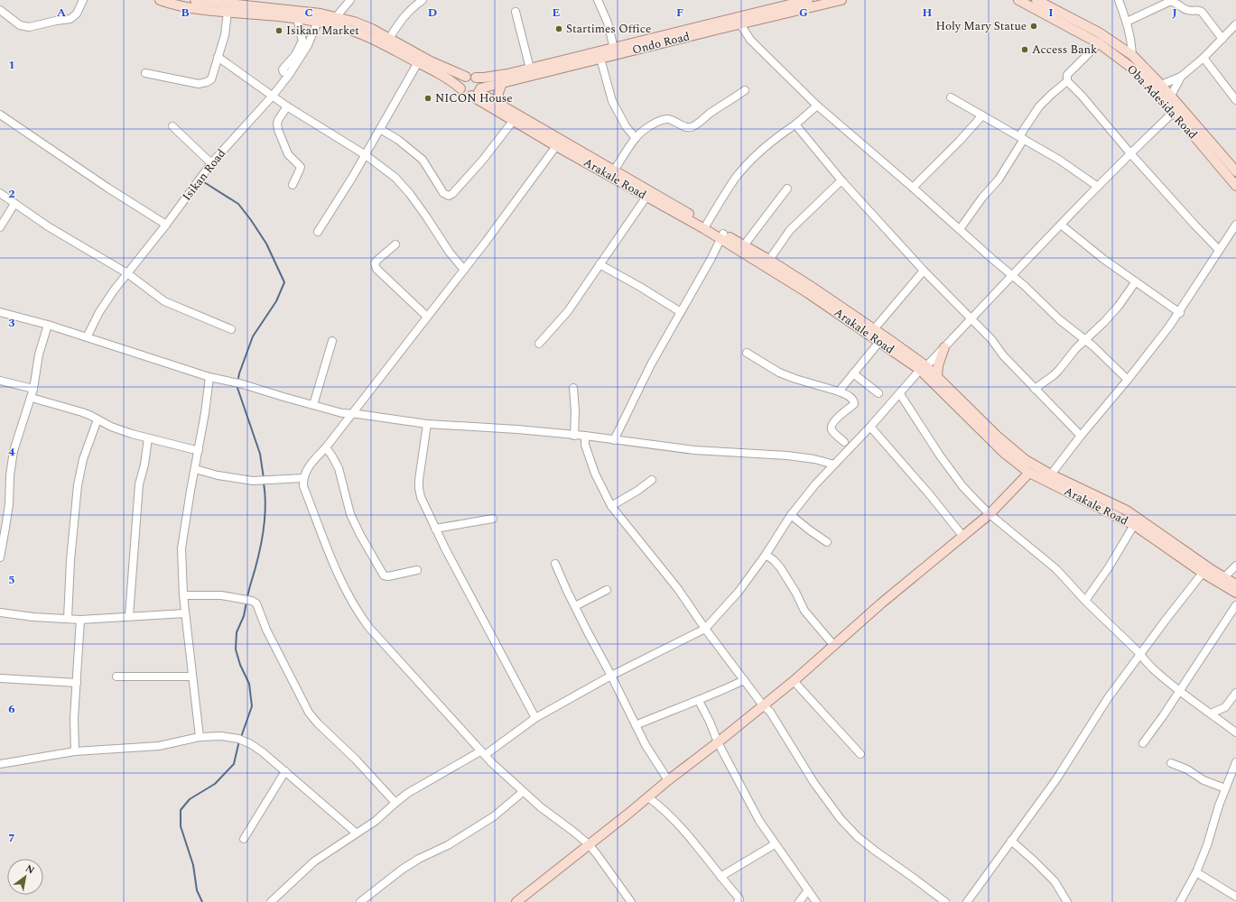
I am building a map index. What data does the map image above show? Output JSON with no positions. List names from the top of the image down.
{
  "streets": {
    "main road": ["Ondo Road", "Oba Adesida Road", "Arakale Road"],
    "street": ["Isikan Road"]
  },
  "crossings": [
    ["Ondo Road", "Arakale Road"]
  ],
  "places": [
    "Holy Mary Statue",
    "Startimes Office",
    "Isikan Market",
    "Access Bank",
    "NICON House"
  ],
  "north": "top right",
  "grid": {
    "columns": [
      "A",
      "B",
      "C",
      "D",
      "E",
      "F",
      "G",
      "H",
      "I",
      "J"
    ],
    "rows": [
      "1",
      "2",
      "3",
      "4",
      "5",
      "6",
      "7"
    ]
  }
}
